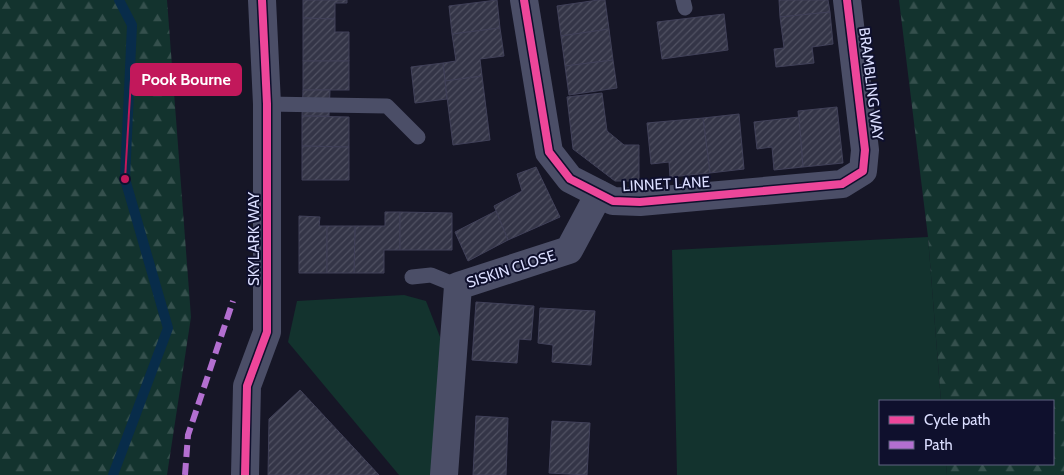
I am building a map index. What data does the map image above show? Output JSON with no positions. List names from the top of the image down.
{
  "streets": {
    "street": [
      "BRAMBLING WAY",
      "LINNET LANE",
      "SKYLARK WAY",
      "SISKIN CLOSE"
    ]
  },
  "crossings": [
    ["BRAMBLING WAY", "LINNET LANE"],
    ["LINNET LANE", "SISKIN CLOSE"]
  ],
  "places": ["Pook Bourne"],
  "legend": ["Cycle path", "Path"]
}
